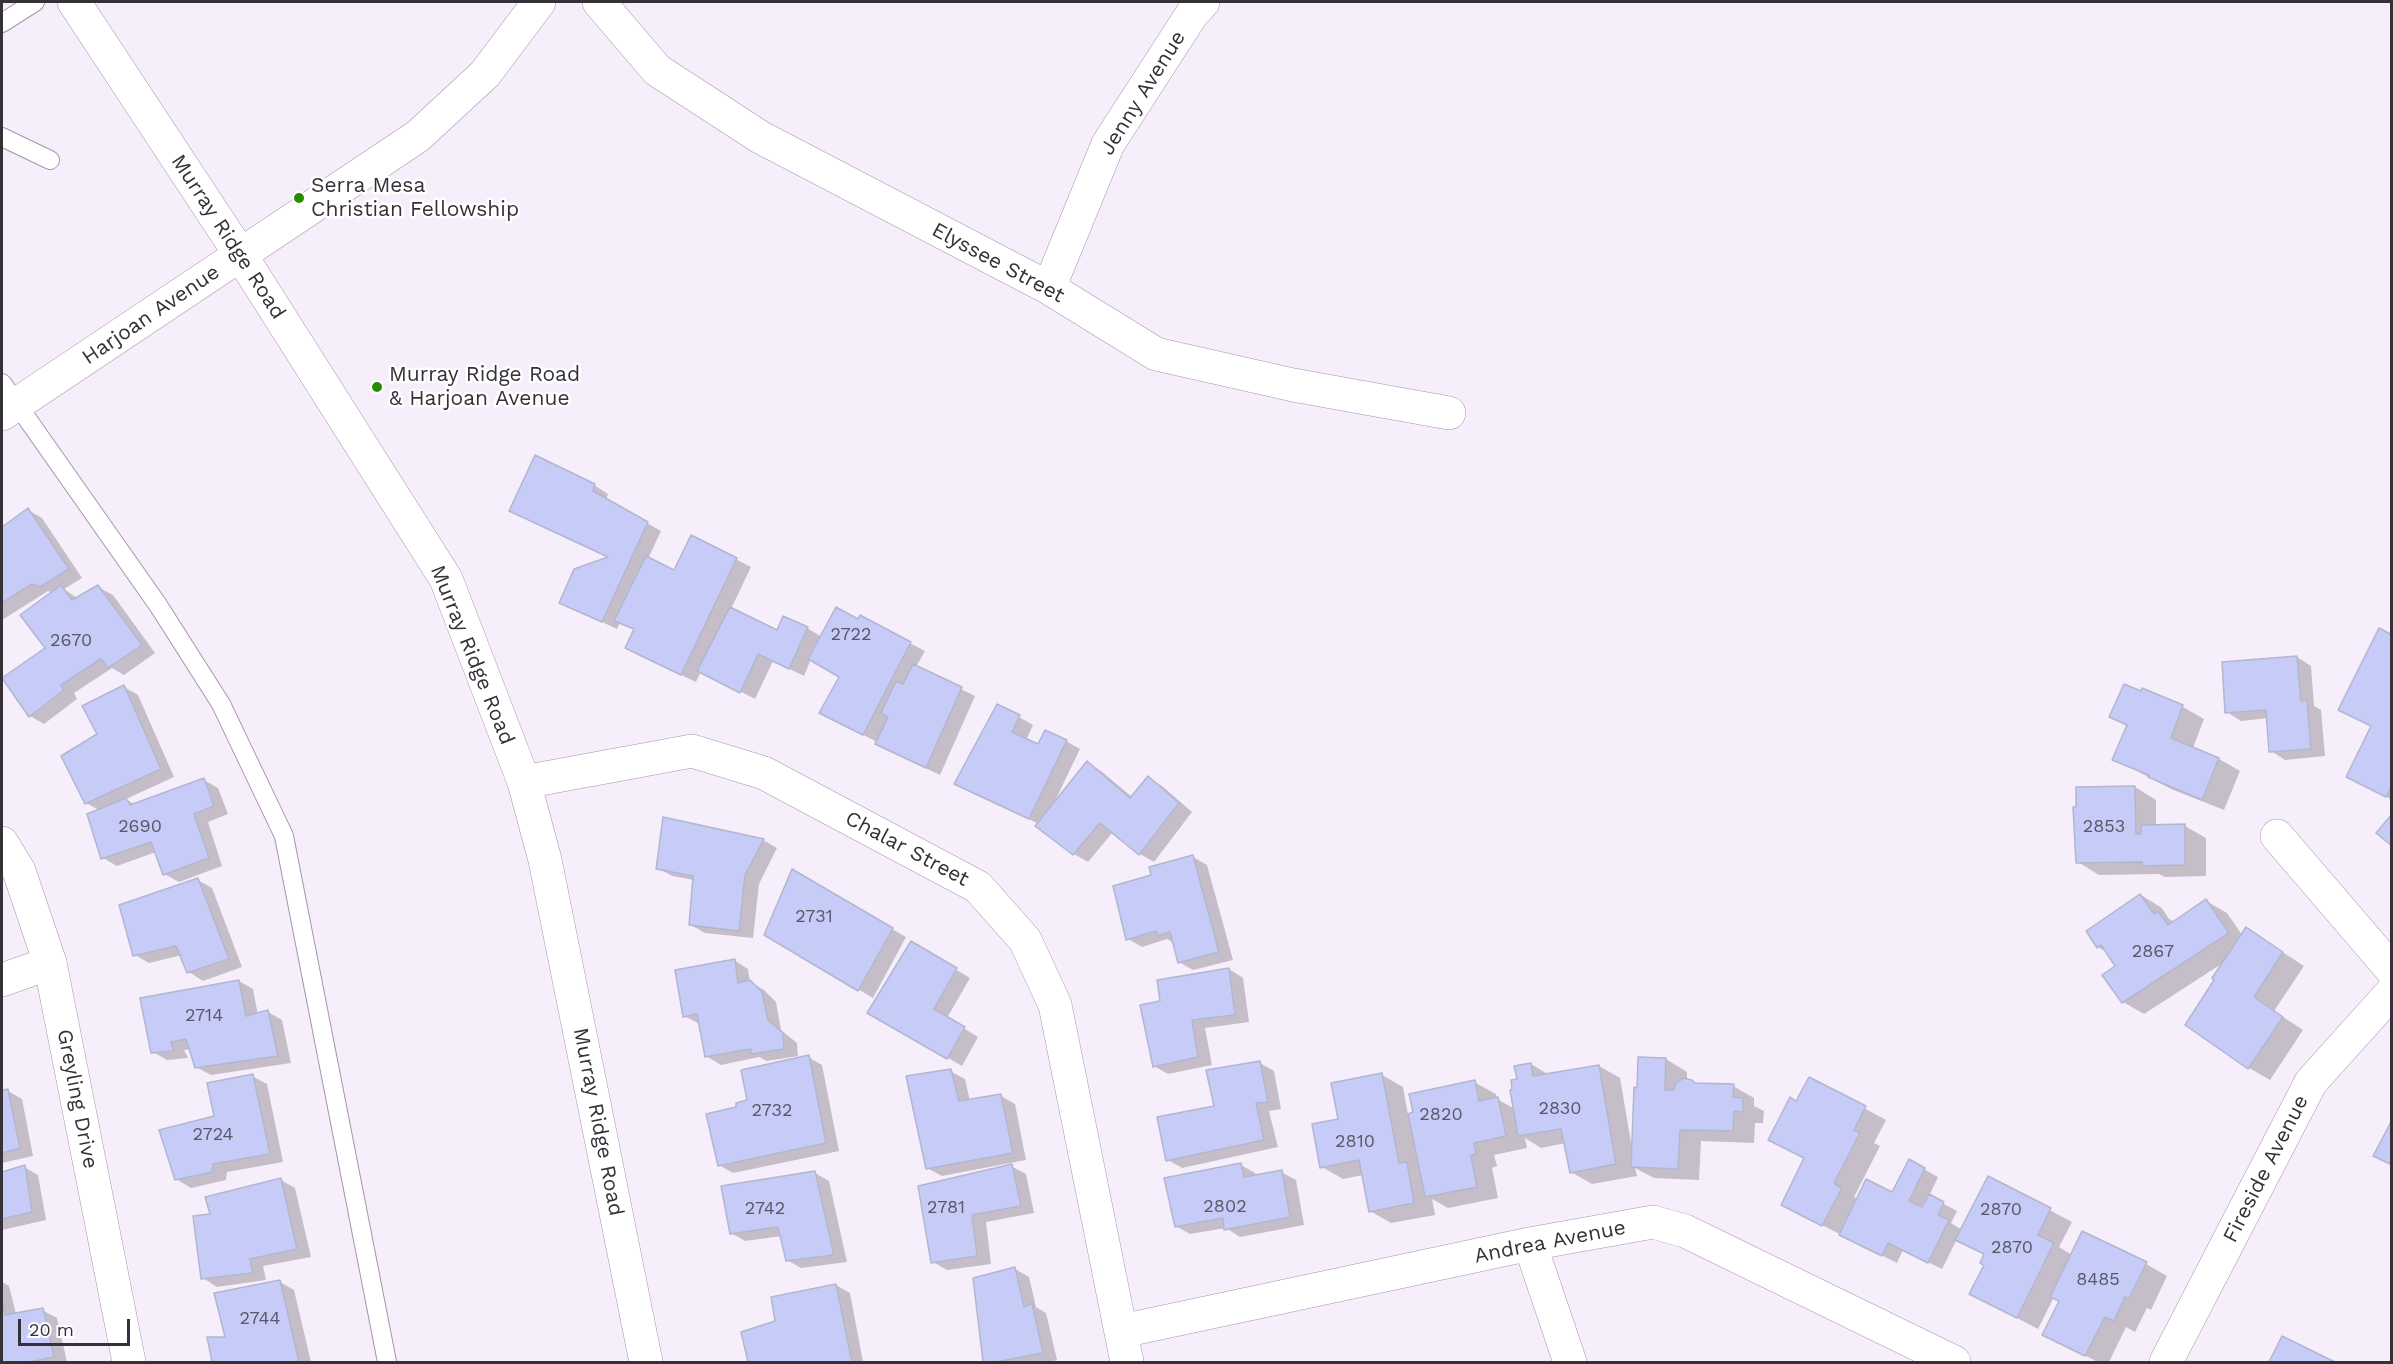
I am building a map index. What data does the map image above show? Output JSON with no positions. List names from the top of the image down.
{
  "streets": {
    "street": [
      "Jenny Avenue",
      "Murray Ridge Road",
      "Elyssee Street",
      "Harjoan Avenue",
      "Chalar Street",
      "Greyling Drive",
      "Fireside Avenue",
      "Andrea Avenue"
    ]
  },
  "crossings": [
    ["Jenny Avenue", "Elyssee Street"],
    ["Murray Ridge Road", "Harjoan Avenue"],
    ["Murray Ridge Road", "Chalar Street"],
    ["Chalar Street", "Andrea Avenue"]
  ],
  "places": ["Serra Mesa Christian Fellowship", "Murray Ridge Road & Harjoan Avenue"],
  "house_numbers": [
    "2722",
    "2670",
    "2690",
    "2853",
    "2731",
    "2867",
    "2714",
    "2830",
    "2732",
    "2820",
    "2724",
    "2810",
    "2802",
    "2781",
    "2742",
    "2870",
    "2870",
    "8485",
    "2744"
  ],
  "scale_bar": "20 m"
}
